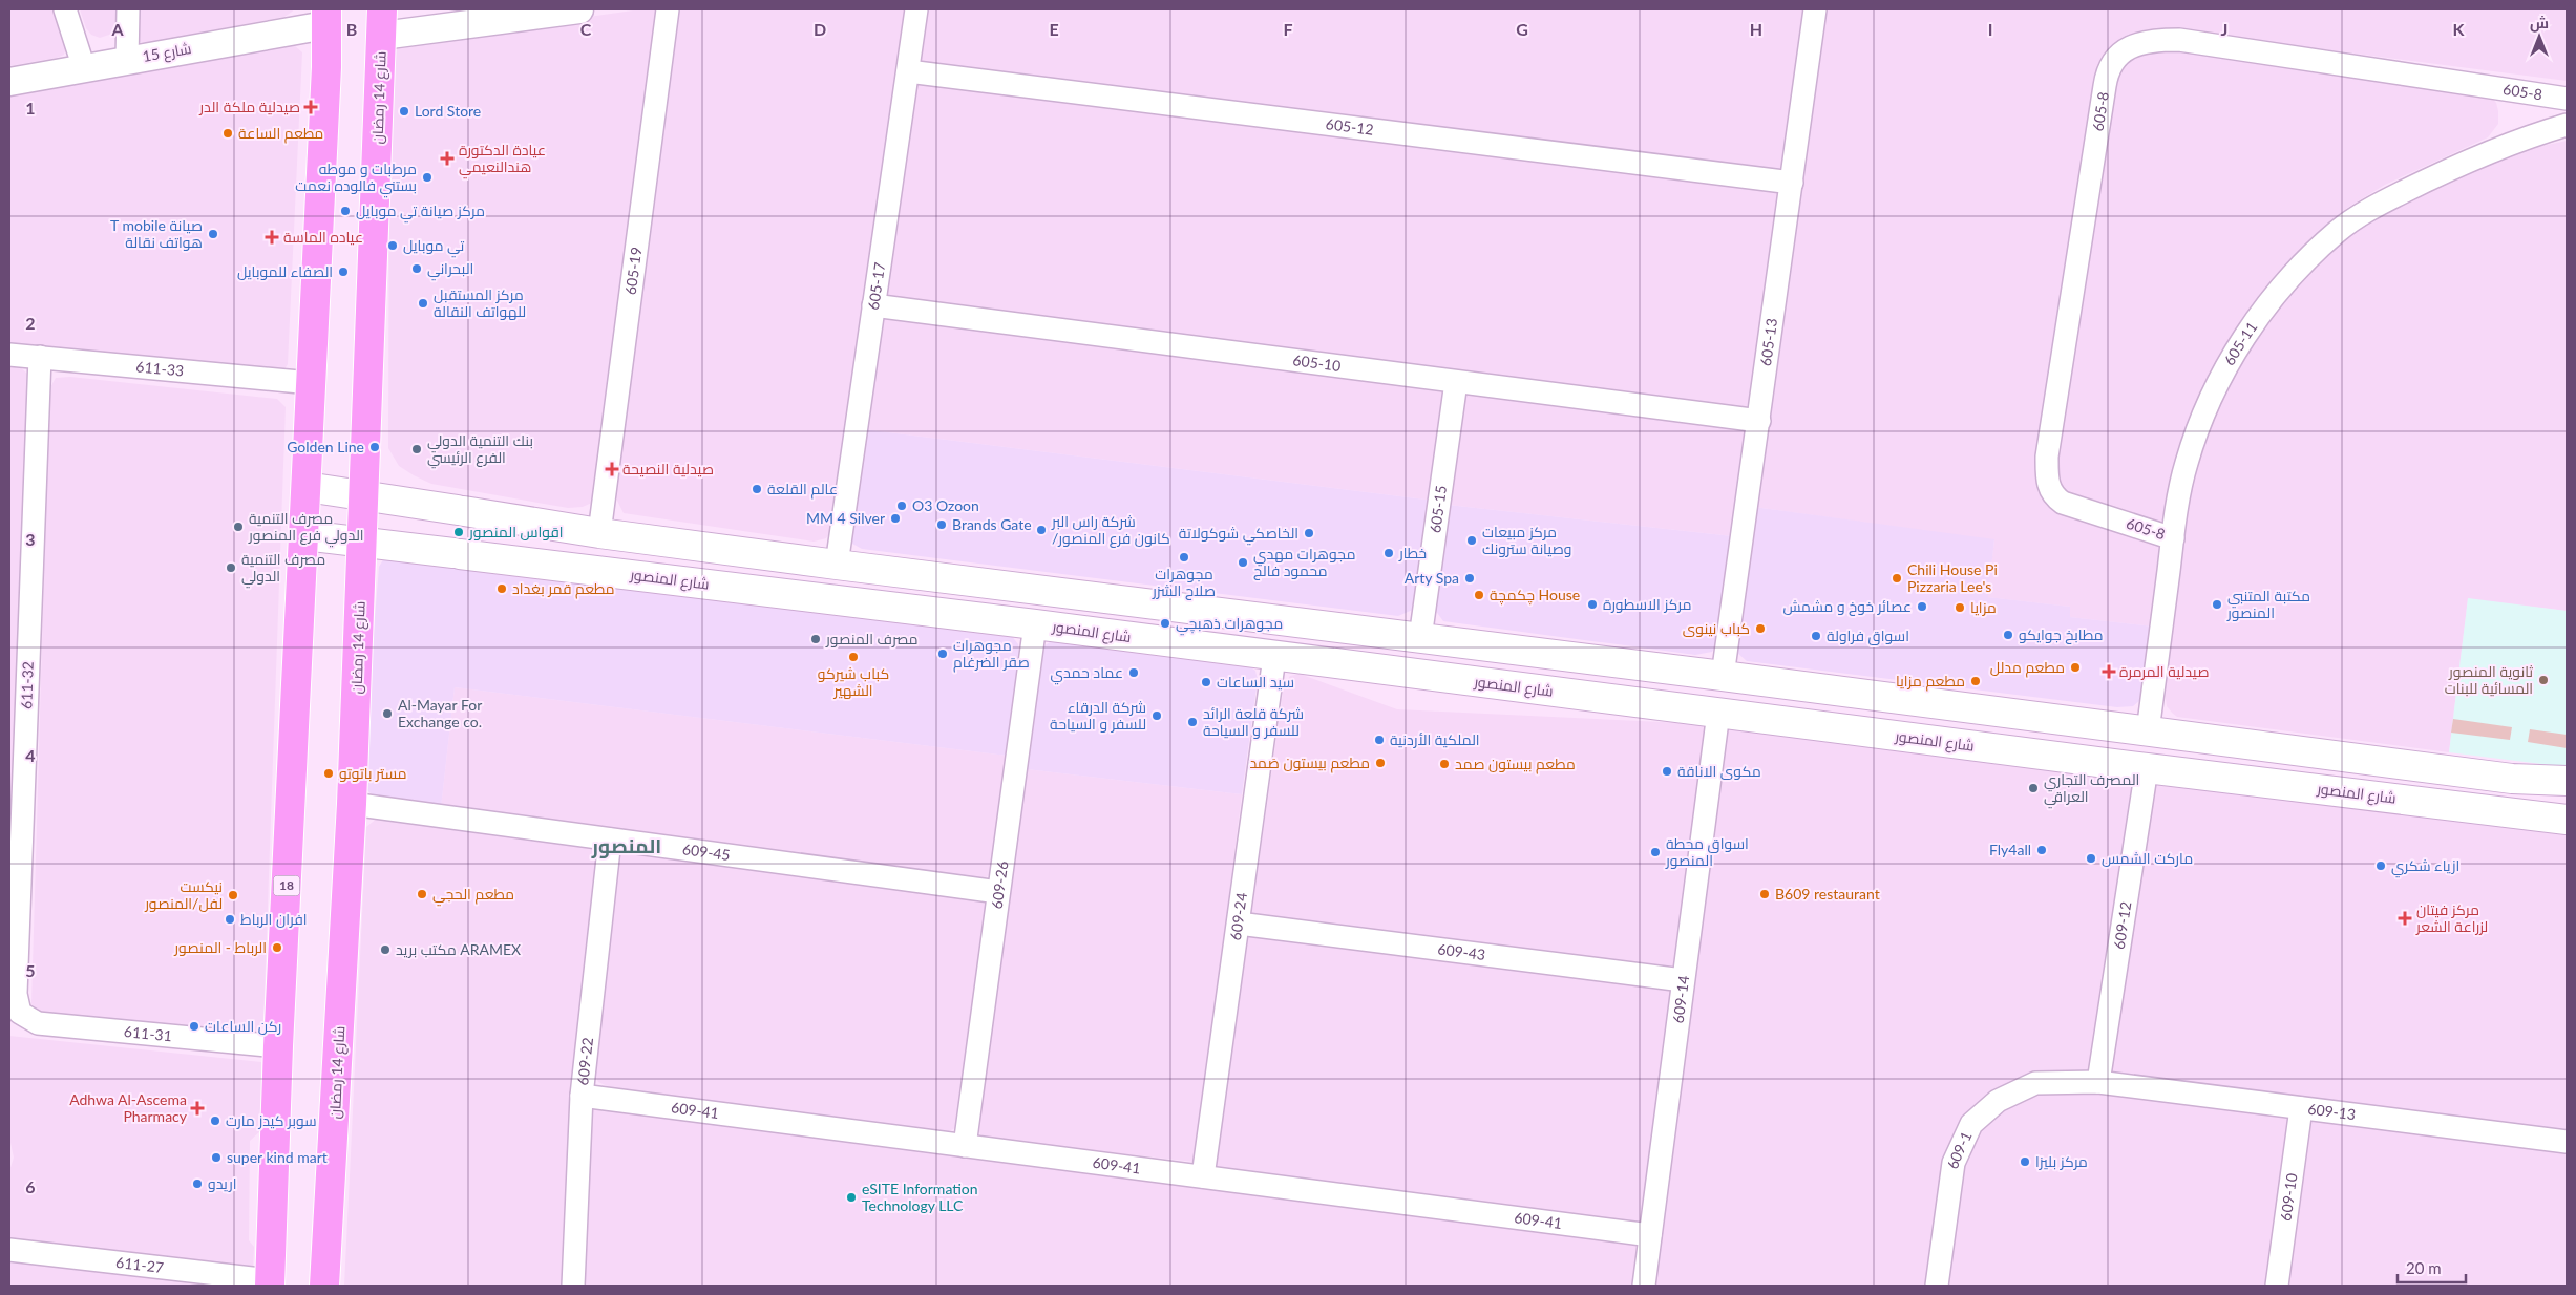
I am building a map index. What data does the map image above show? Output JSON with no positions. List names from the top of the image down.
{
  "streets": {
    "main road": ["شارع 14 رمضان", "شارع المنصور", "18"],
    "street": [
      "شارع 15",
      "605-8",
      "605-12",
      "605-19",
      "605-17",
      "605-13",
      "605-11",
      "605-10",
      "611-33",
      "605-15",
      "611-32",
      "609-45",
      "609-26",
      "609-24",
      "609-12",
      "609-43",
      "609-14",
      "611-31",
      "609-22",
      "609-41",
      "609-13",
      "609-1",
      "609-10",
      "611-27"
    ]
  },
  "crossings": [
    ["شارع 15", "18"],
    ["605-8", "605-11"],
    ["شارع 14 رمضان", "شارع المنصور"],
    ["شارع 14 رمضان", "609-45"],
    ["605-12", "605-17"],
    ["605-12", "605-13"],
    ["605-17", "605-10"],
    ["605-13", "605-10"],
    ["605-10", "605-15"],
    ["611-33", "611-32"],
    ["611-33", "18"],
    ["شارع المنصور", "609-26"],
    ["شارع المنصور", "18"],
    ["شارع المنصور", "609-24"],
    ["شارع المنصور", "609-12"],
    ["شارع المنصور", "609-14"],
    ["611-32", "611-31"],
    ["609-45", "609-26"],
    ["609-45", "609-22"],
    ["609-26", "609-41"],
    ["18", "611-31"],
    ["18", "611-27"],
    ["609-24", "609-43"],
    ["609-24", "609-41"],
    ["609-12", "609-13"],
    ["609-12", "609-1"],
    ["609-43", "609-14"],
    ["609-14", "609-41"],
    ["609-22", "609-41"],
    ["609-13", "609-1"],
    ["609-13", "609-10"]
  ],
  "districts": ["المنصور"],
  "places": {
    "health": [
      "صيدلية ملكة الدر",
      "عيادة الدكتورة هندالنعيمي",
      "عياده الماسة",
      "صيدلية النصيحة",
      "صيدلية المرمرة",
      "مركز فيتان لزراعة الشعر",
      "Adhwa Al-Ascema Pharmacy"
    ],
    "other": [
      "Lord Store",
      "مطعم الساعة",
      "مرطبات و موطه بستني فالوده نعمت",
      "مركز صيانة تي موبايل",
      "T mobile صيانة هواتف نقالة",
      "تي موبايل",
      "البحراني",
      "الصفاء للموبايل",
      "مركز المستقبل للهواتف النقالة",
      "Golden Line",
      "بنك التنمية الدولي الفرع الرئيسي",
      "عالم القلعة",
      "O3 Ozoon",
      "MM 4 Silver",
      "Brands Gate",
      "مصرف التنمية الدولي فرع المنصور",
      "شركة راس البر /كانون فرع المنصور",
      "اقواس المنصور",
      "الخاصكي شوكولاتة",
      "مركز مبيعات وصيانة سترونك",
      "خطار",
      "مجوهرات صلاح الشزر",
      "مجوهرات مهدي محمود فالح",
      "مصرف التنمية الدولي",
      "Arty Spa",
      "Chili House Pi Pizzaria Lee's",
      "مطعم قمر بغداد",
      "چكمچة House",
      "مركز الاسطورة",
      "مكتبة المتنبي المنصور",
      "عصائر خوخ و مشمش",
      "مزايا",
      "مجوهرات ذهبچي",
      "كباب نينوى",
      "مطابخ جوايكو",
      "اسواق فراولة",
      "مصرف المنصور",
      "مجوهرات صقر الضرغام",
      "كباب شيركو الشهير",
      "مطعم مدلل",
      "عماد حمدي",
      "ثانوية المنصور المسائية للبنات",
      "مطعم مزايا",
      "سيد الساعات",
      "Al-Mayar For Exchange co.",
      "شركة الدرقاء للسفر و السياحة",
      "شركة قلعة الرائد للسفر و السياحة",
      "الملكية الأردنية",
      "مطعم بيستون صَمد",
      "مطعم بيستون صمد",
      "مكوى الاناقة",
      "مستر باتوتو",
      "المصرف التجاري العراقي",
      "Fly4all",
      "اسواق محطة المنصور",
      "ماركت الشمس",
      "ازياء شكري",
      "مطعم الحجي",
      "B609 restaurant",
      "نيكست لفل/المنصور",
      "افران الرباط",
      "الرباط - المنصور",
      "مكتب بريد ARAMEX",
      "ركن الساعات",
      "سوبر كيدز مارت",
      "super kind mart",
      "مركز بليزا",
      "اريدو",
      "eSITE Information Technology LLC"
    ]
  },
  "scale_bar": "20 m",
  "north": "top",
  "grid": {
    "columns": [
      "A",
      "B",
      "C",
      "D",
      "E",
      "F",
      "G",
      "H",
      "I",
      "J",
      "K"
    ],
    "rows": [
      "1",
      "2",
      "3",
      "4",
      "5",
      "6"
    ]
  }
}
